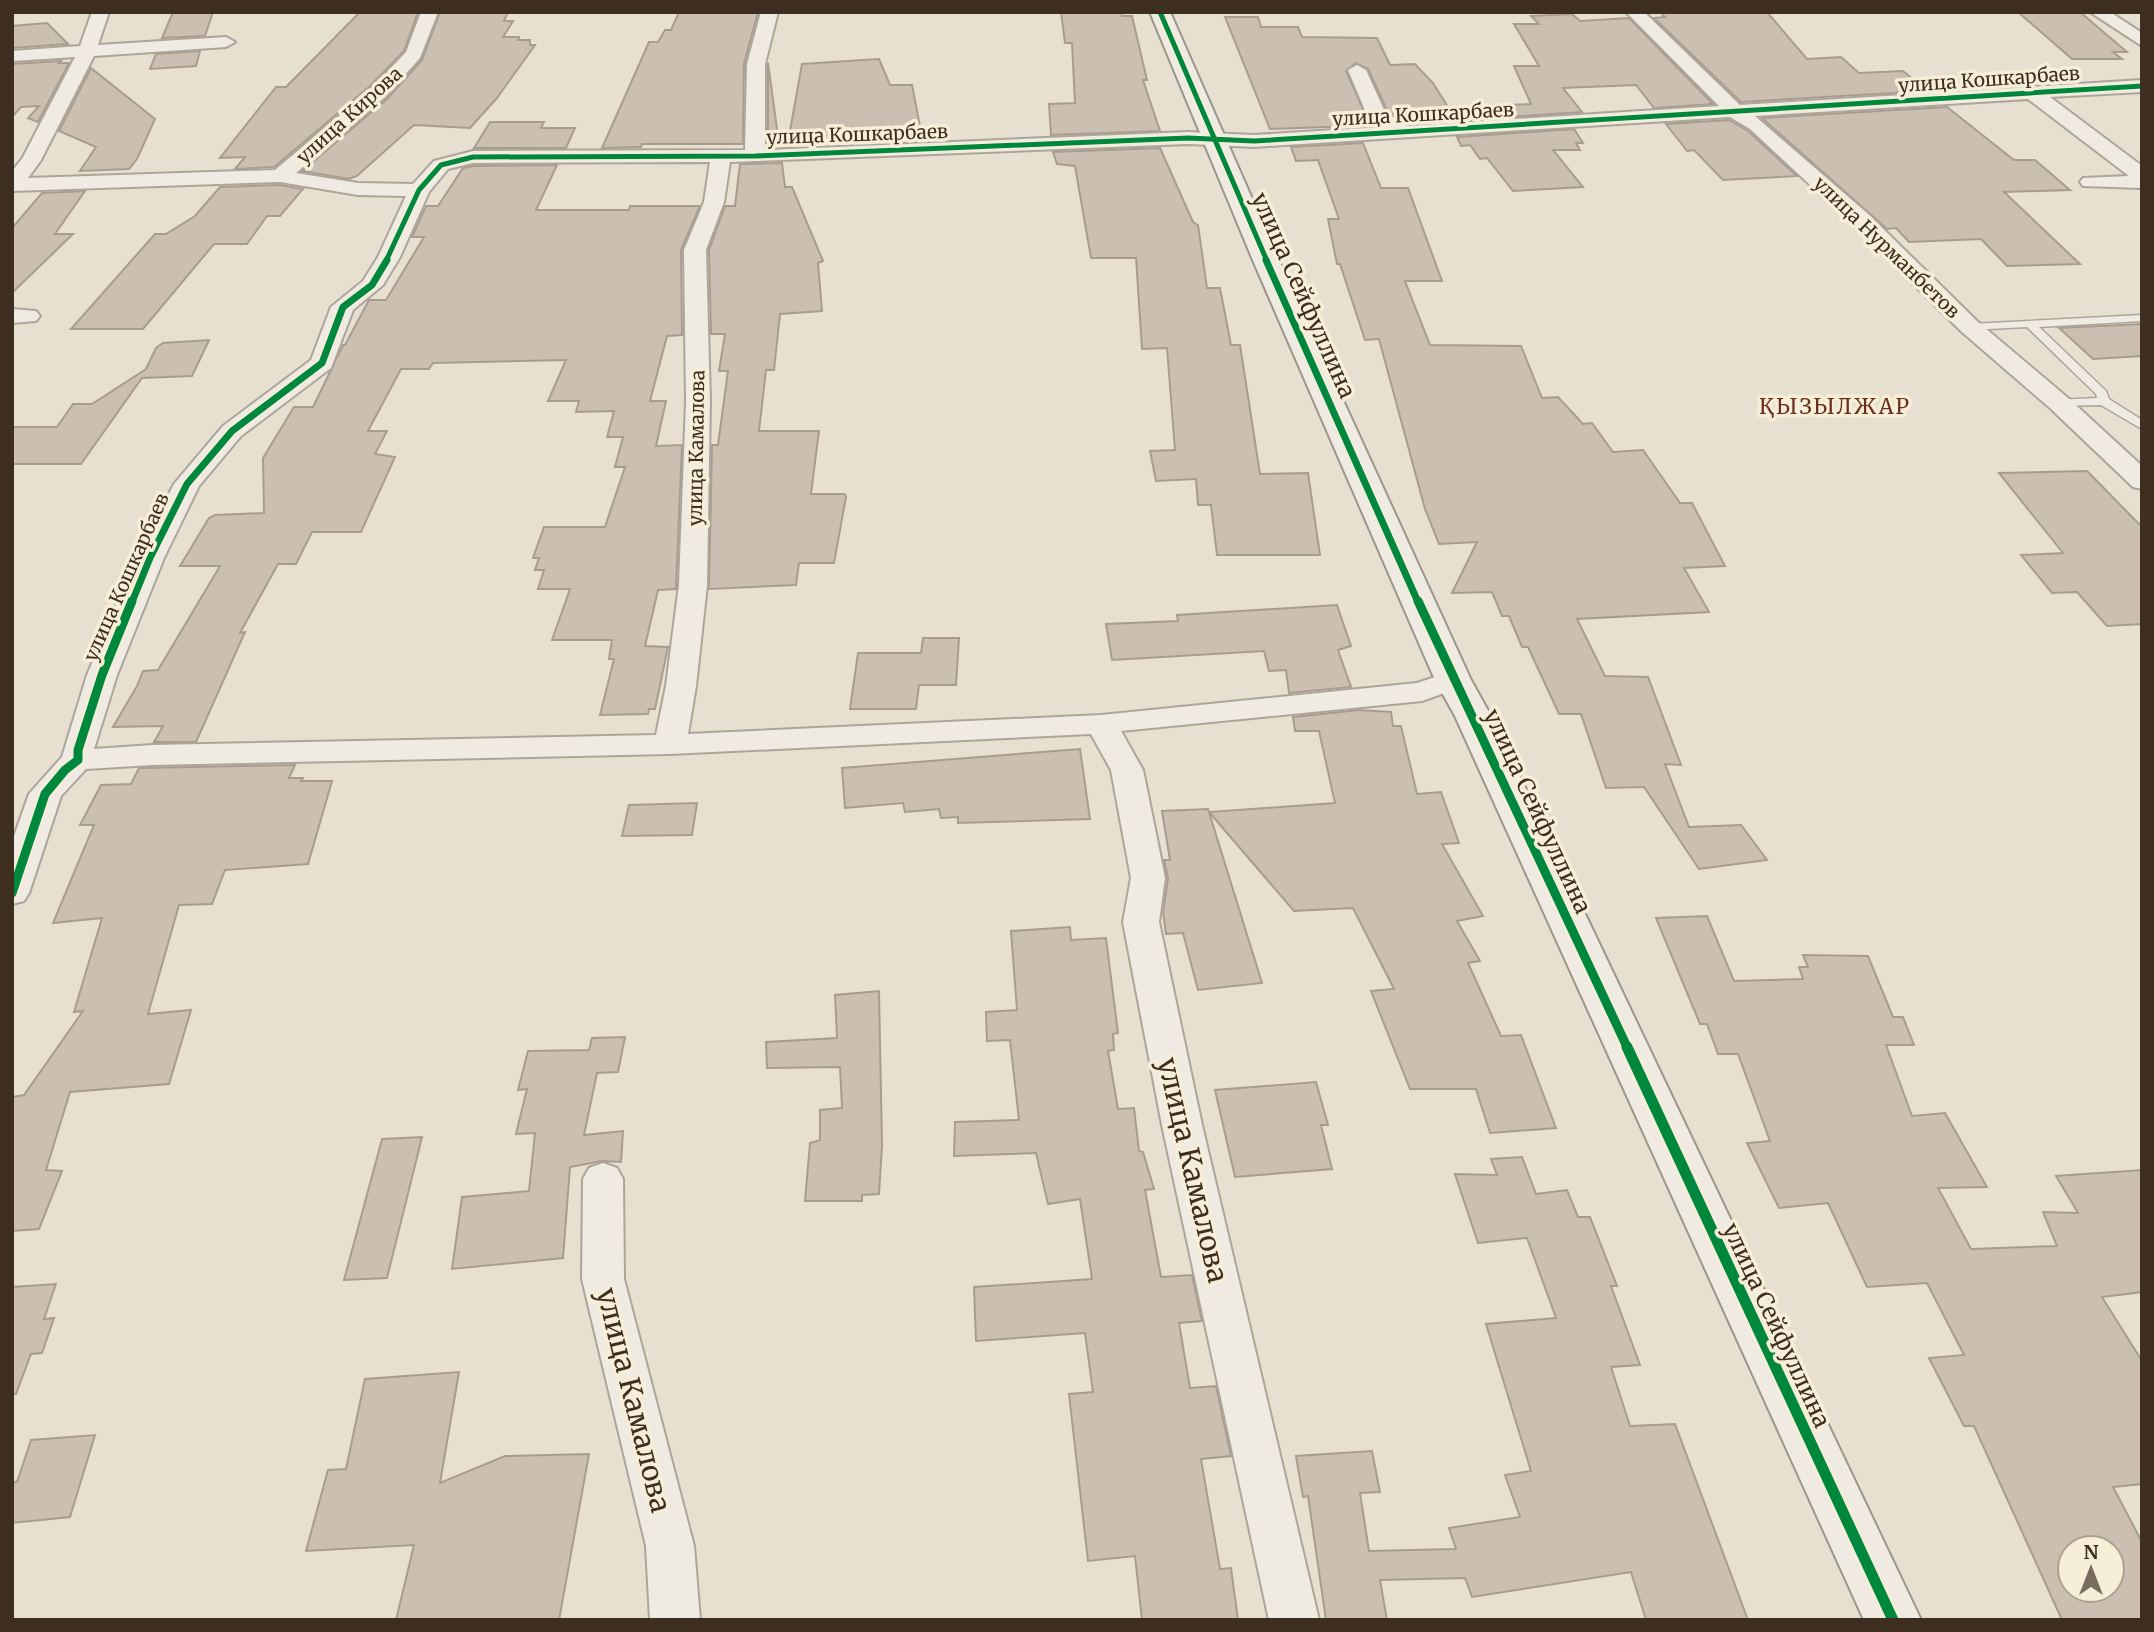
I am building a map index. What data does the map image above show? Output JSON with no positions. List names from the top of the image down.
{
  "streets": {
    "street": [
      "улица Кошкарбаев",
      "улица Кирова",
      "улица Нурманбетов",
      "улица Сейфуллина",
      "улица Камалова"
    ]
  },
  "crossings": [
    ["улица Кошкарбаев", "улица Нурманбетов"],
    ["улица Кошкарбаев", "улица Сейфуллина"],
    ["улица Кошкарбаев", "улица Камалова"]
  ],
  "districts": ["ҚЫЗЫЛЖАР"],
  "north": "top"
}
